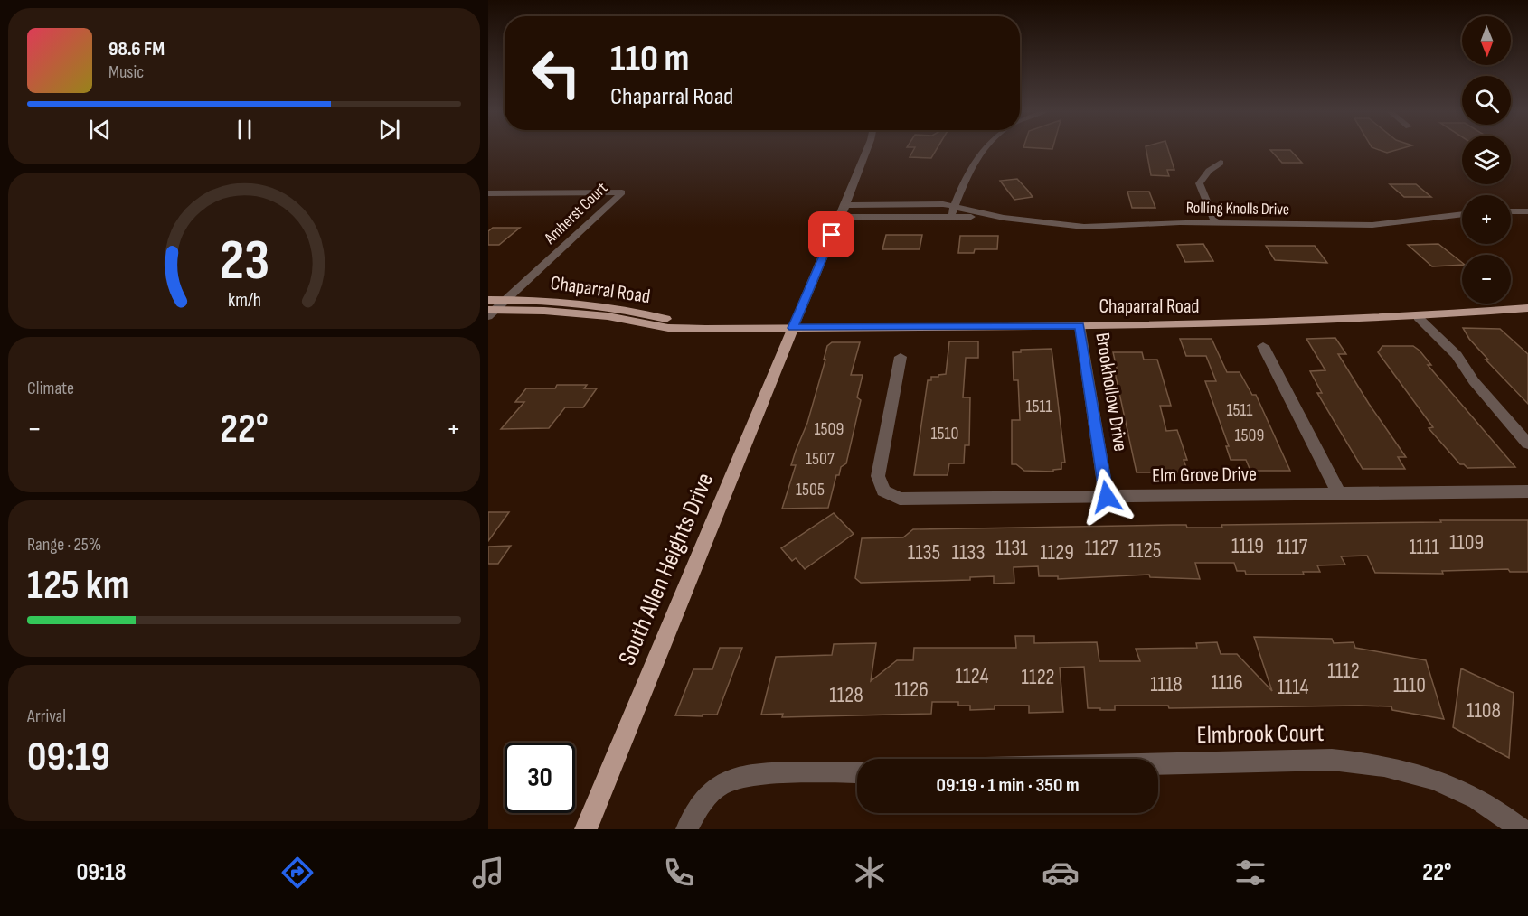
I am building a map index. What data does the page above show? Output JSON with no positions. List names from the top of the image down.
{
  "streets": {
    "main road": ["Chaparral Road", "South Allen Heights Drive"],
    "street": [
      "Rolling Knolls Drive",
      "Amherst Court",
      "Brookhollow Drive",
      "Elm Grove Drive",
      "Elmbrook Court"
    ]
  },
  "crossings": [
    ["Amherst Court", "Chaparral Road"],
    ["Chaparral Road", "Brookhollow Drive"],
    ["Chaparral Road", "South Allen Heights Drive"],
    ["Brookhollow Drive", "Elm Grove Drive"]
  ],
  "house_numbers": [
    "1511",
    "1511",
    "1509",
    "1510",
    "1509",
    "1507",
    "1505",
    "1109",
    "1119",
    "1117",
    "1111",
    "1131",
    "1127",
    "1125",
    "1135",
    "1133",
    "1129",
    "1112",
    "1124",
    "1122",
    "1116",
    "1118",
    "1110",
    "1114",
    "1126",
    "1128",
    "1108"
  ],
  "north": "bottom",
  "page": {
    "map_buttons": ["+", "−"],
    "turn": ["110 m", "Chaparral Road"],
    "song": ["98.6 FM", "Music"],
    "tile": [
      "Climate",
      ["Range · 25%", "125 km"],
      ["Arrival", "09:19"]
    ],
    "heat": ["−", "22°", "+"],
    "limit": "30",
    "trip": "09:19 · 1 min · 350 m",
    "tabs": ["09:18", "22°"],
    "gauge": ["23", "km/h"]
  }
}
